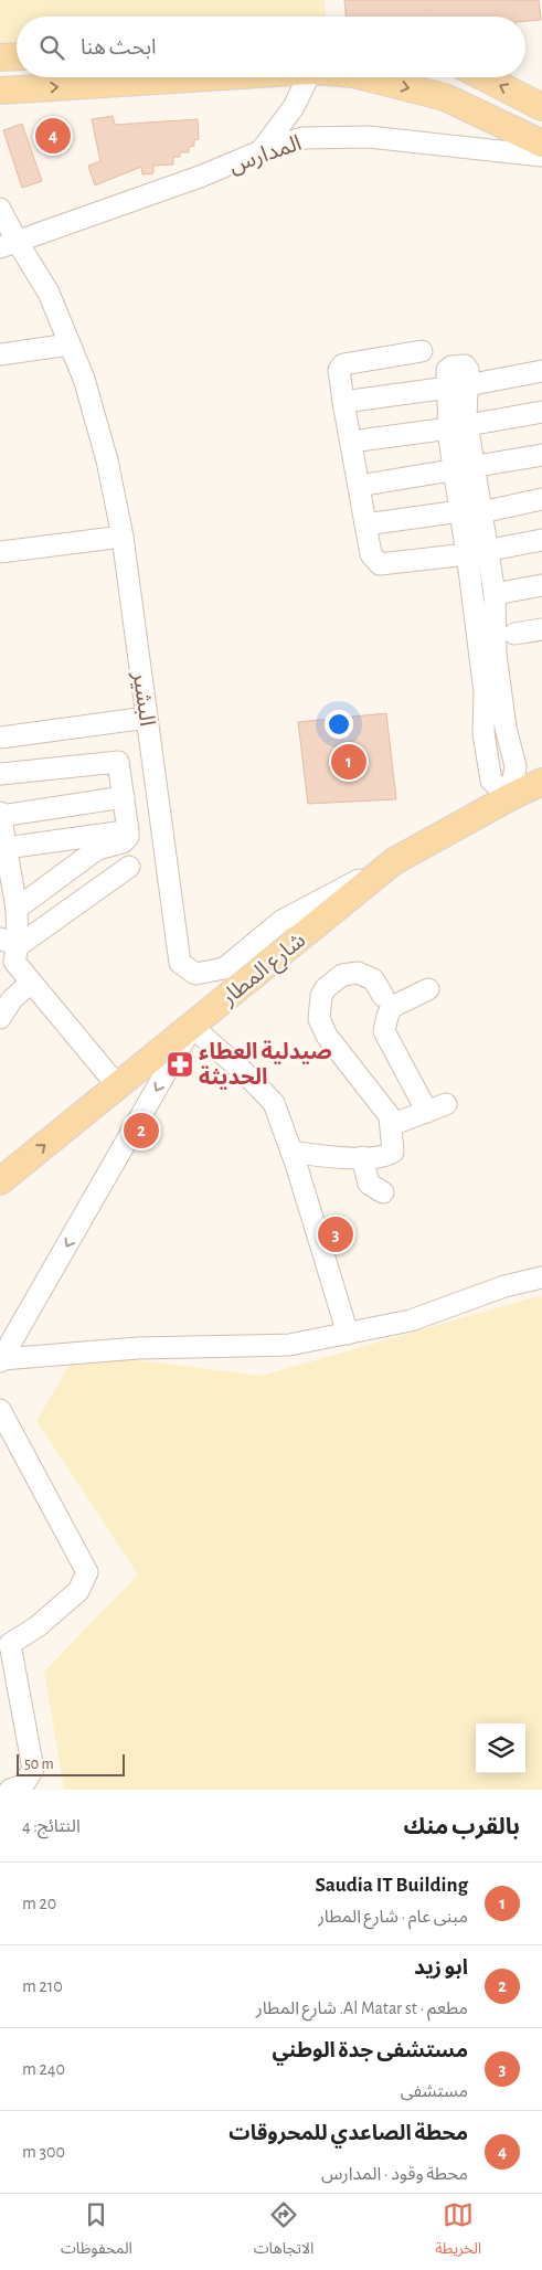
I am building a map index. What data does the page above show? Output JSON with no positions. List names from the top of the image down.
{
  "streets": {
    "main road": ["شارع المطار"],
    "street": ["المدارس", "البشير"]
  },
  "crossings": [
    ["المدارس", "البشير"],
    ["البشير", "شارع المطار"]
  ],
  "places": {
    "pharmacy": ["صيدلية العطاء الحديثة"]
  },
  "scale_bar": "50 m",
  "page": {
    "search": "ابحث هنا",
    "pins": [
      "4",
      "1",
      "2",
      "3"
    ],
    "scale": "50 m",
    "heading": ["بالقرب منك", "النتائج: 4"],
    "list": [
      {
        "mark": "1",
        "name": "Saudia IT Building",
        "note": "مبنى عام · شارع المطار",
        "value": "20 m"
      },
      {
        "mark": "2",
        "name": "ابو زيد",
        "note": "مطعم · Al Matar st. شارع المطار",
        "value": "210 m"
      },
      {
        "mark": "3",
        "name": "مستشفى جدة الوطني",
        "note": "مستشفى",
        "value": "240 m"
      },
      {
        "mark": "4",
        "name": "محطة الصاعدي للمحروقات",
        "note": "محطة وقود · المدارس",
        "value": "300 m"
      }
    ],
    "nav": ["الخريطة", "الاتجاهات", "المحفوظات"]
  }
}
